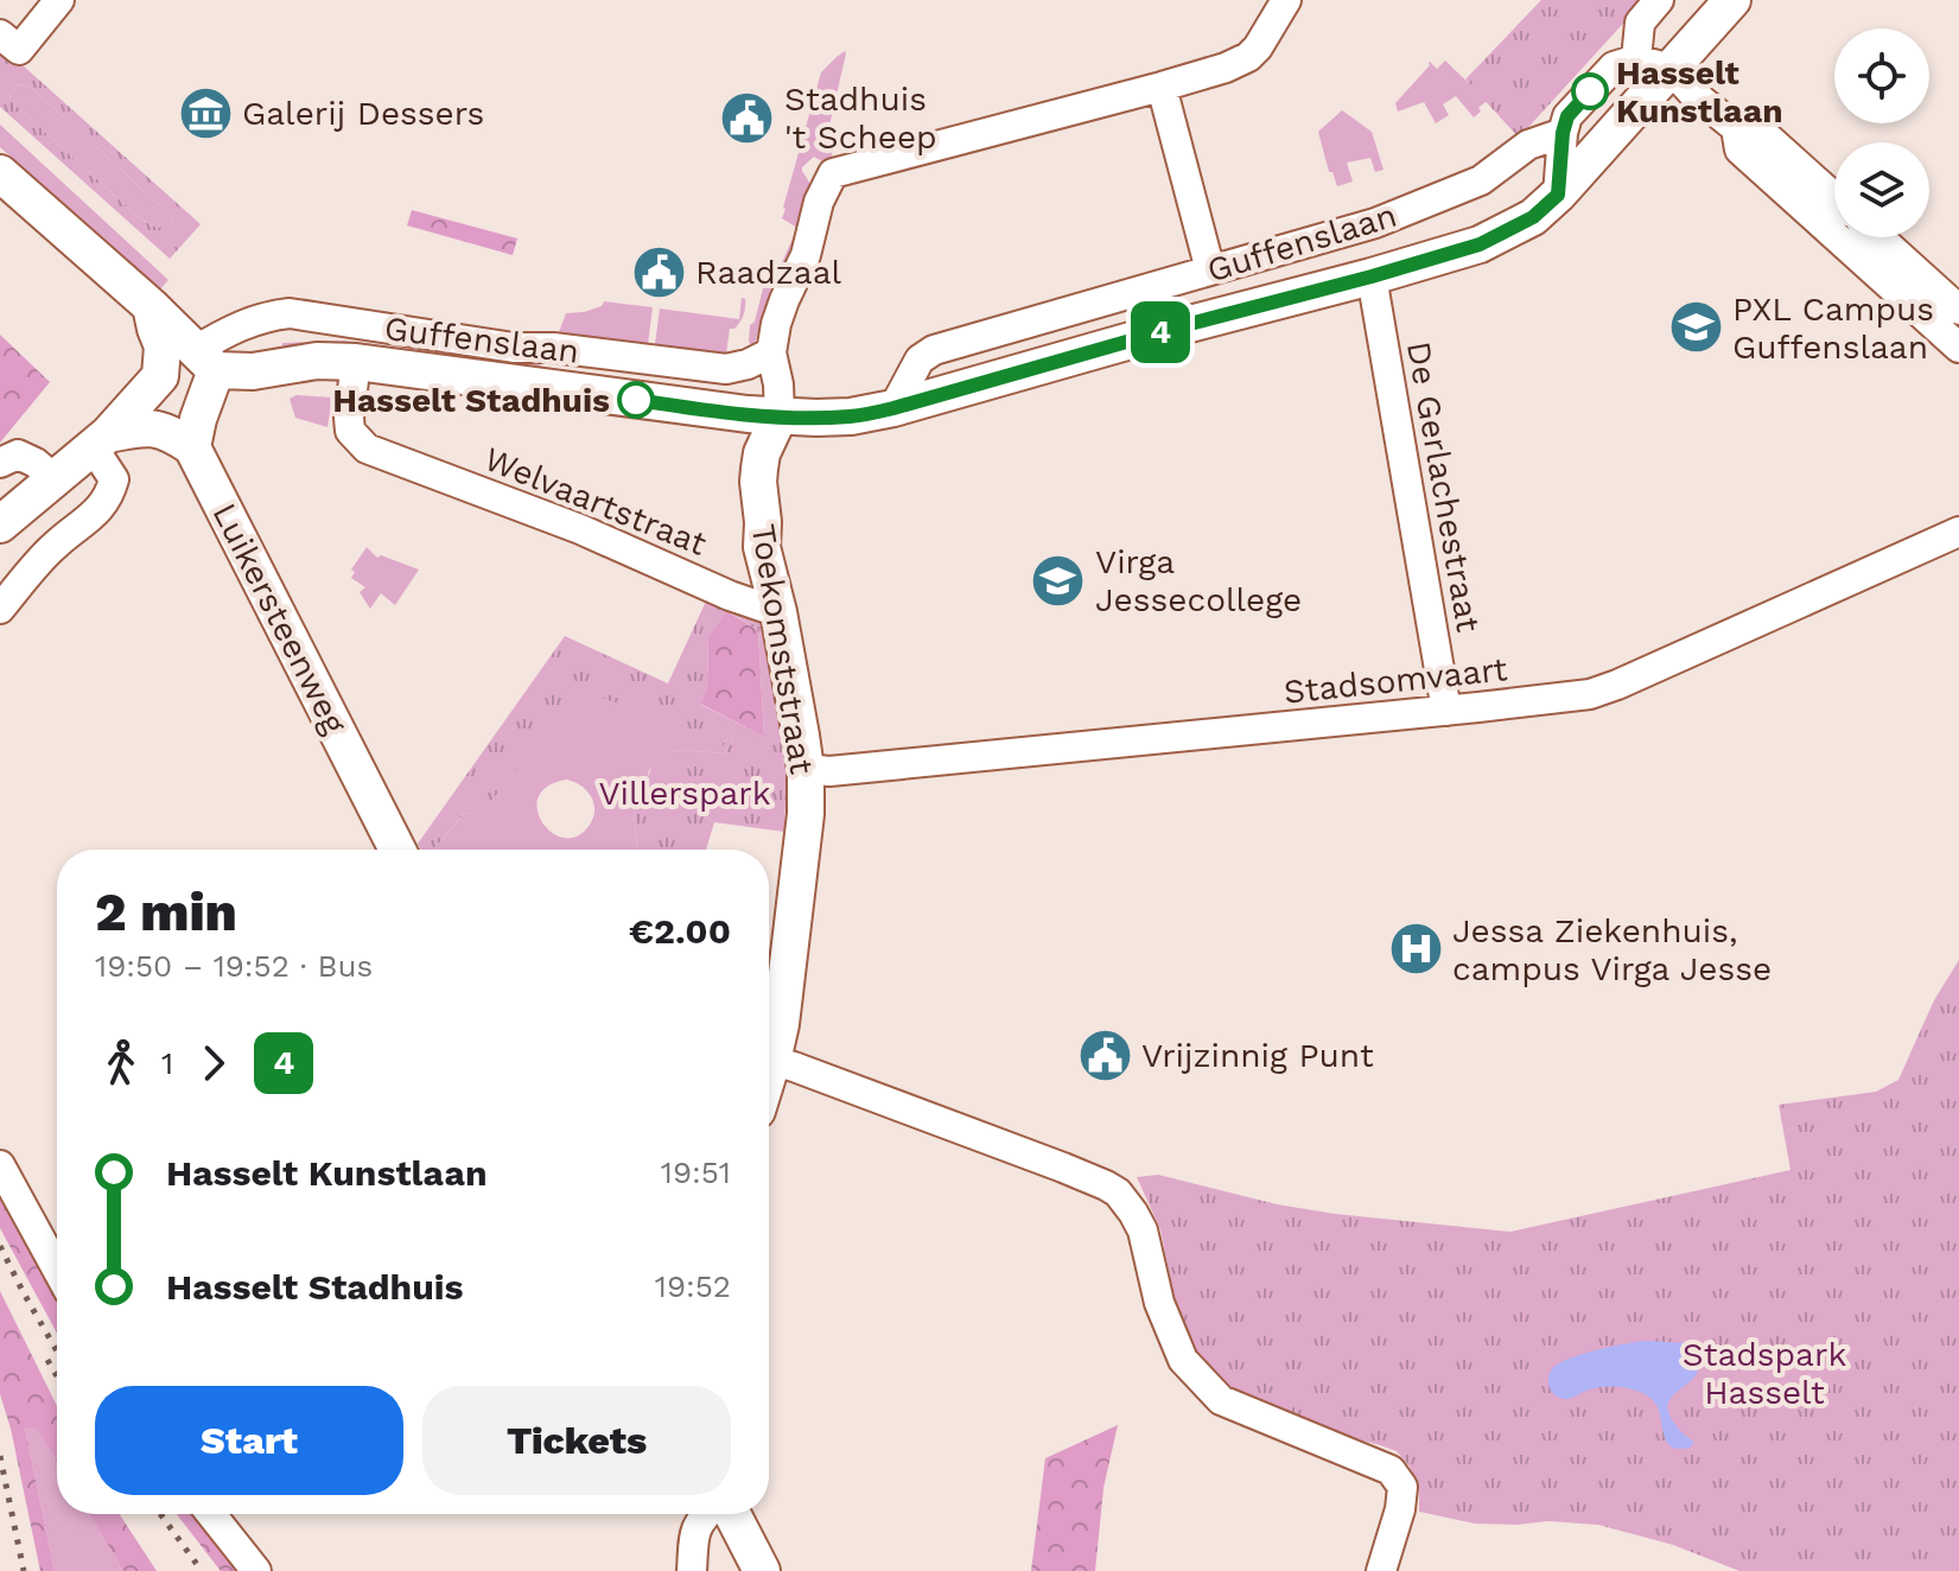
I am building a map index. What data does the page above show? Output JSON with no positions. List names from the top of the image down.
{
  "streets": {
    "main road": ["Guffenslaan", "Luikersteenweg", "Toekomststraat"],
    "street": ["De Gerlachestraat", "Welvaartstraat", "Stadsomvaart"]
  },
  "crossings": [
    ["Guffenslaan", "De Gerlachestraat"],
    ["Guffenslaan", "Welvaartstraat"],
    ["Guffenslaan", "Toekomststraat"],
    ["De Gerlachestraat", "Stadsomvaart"],
    ["Welvaartstraat", "Toekomststraat"],
    ["Toekomststraat", "Stadsomvaart"]
  ],
  "parks": ["Villerspark", "Stadspark Hasselt"],
  "places": {
    "other": ["Hasselt Kunstlaan", "Hasselt Stadhuis"],
    "museum": ["Galerij Dessers"],
    "public building": ["Stadhuis 't Scheep", "Raadzaal", "Vrijzinnig Punt"],
    "school or university": ["PXL Campus Guffenslaan", "Virga Jessecollege"],
    "hospital": ["Jessa Ziekenhuis, campus Virga Jesse"]
  },
  "lines": ["bus line 4"],
  "page": {
    "on_map": "4",
    "heading": ["2 min", "19:50 – 19:52 · Bus", "€2.00"],
    "legs": ["1", "4"],
    "list": [
      {
        "name": "Hasselt Kunstlaan",
        "value": "19:51"
      },
      {
        "name": "Hasselt Stadhuis",
        "value": "19:52"
      }
    ],
    "buttons": ["Start", "Tickets"]
  }
}
